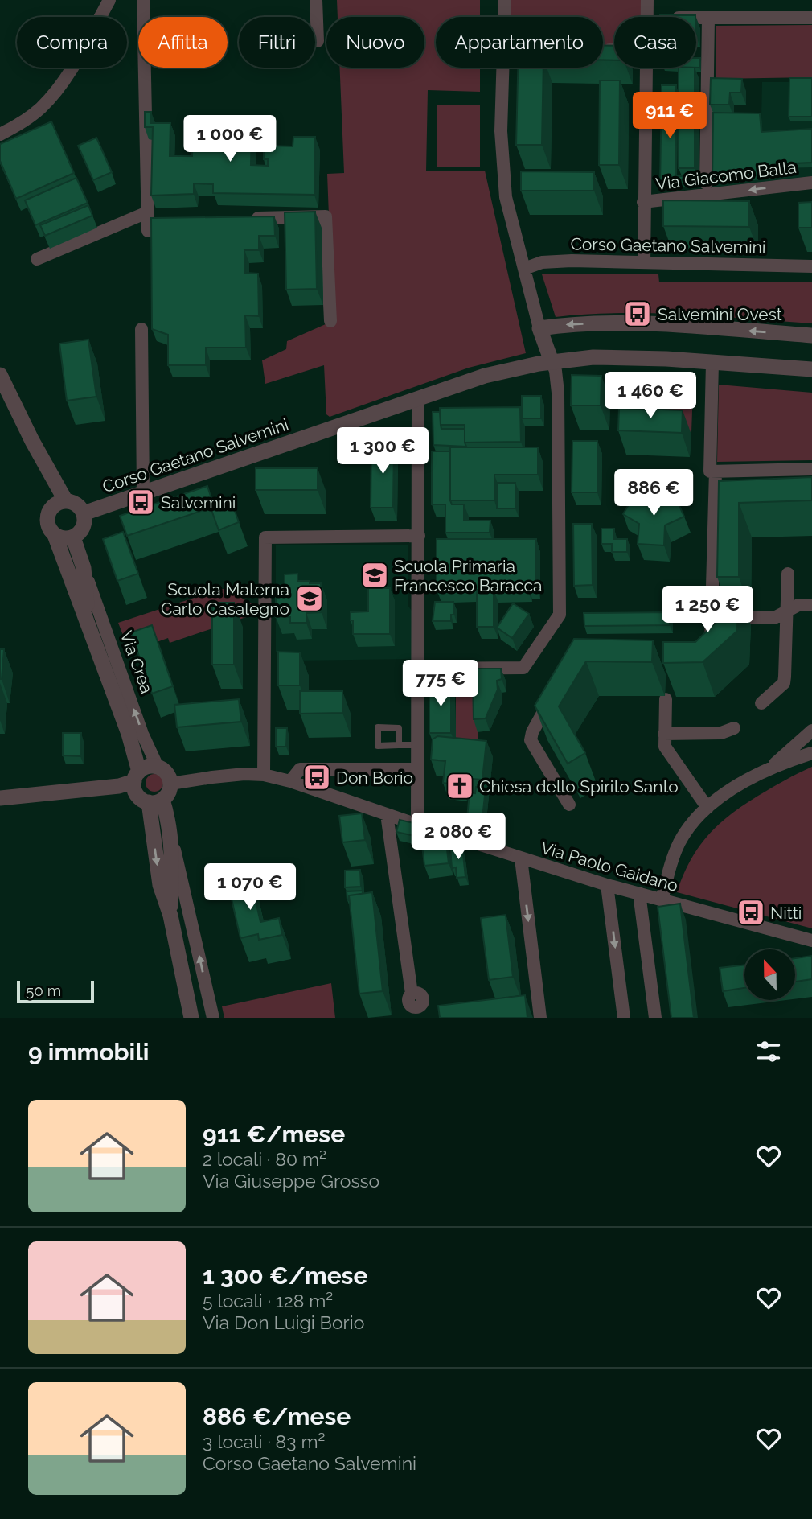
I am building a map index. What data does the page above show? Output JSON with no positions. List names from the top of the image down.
{
  "streets": {
    "street": [
      "Via Giacomo Balla",
      "Corso Gaetano Salvemini",
      "Via Crea",
      "Via Paolo Gaidano"
    ]
  },
  "crossings": [
    ["Corso Gaetano Salvemini", "Via Crea"]
  ],
  "one_way": ["Via Giacomo Balla"],
  "places": {
    "bus stop": [
      "Salvemini Ovest",
      "Salvemini",
      "Don Borio",
      "Nitti"
    ],
    "school or university": ["Scuola Primaria Francesco Baracca", "Scuola Materna Carlo Casalegno"],
    "church": ["Chiesa dello Spirito Santo"]
  },
  "scale_bar": "50 m",
  "north": "top",
  "page": {
    "chip": [
      "Compra",
      "Affitta",
      "Filtri",
      "Nuovo",
      "Appartamento",
      "Casa"
    ],
    "price": [
      "911 €",
      "1 000 €",
      "1 460 €",
      "1 300 €",
      "886 €",
      "1 250 €",
      "775 €",
      "2 080 €",
      "1 070 €"
    ],
    "scale": "50 m",
    "heading": "9 immobili",
    "list": [
      {
        "name": "911 €/mese",
        "note": "2 locali · 80 m² · Via Giuseppe Grosso"
      },
      {
        "name": "1 300 €/mese",
        "note": "5 locali · 128 m² · Via Don Luigi Borio"
      },
      {
        "name": "886 €/mese",
        "note": "3 locali · 83 m² · Corso Gaetano Salvemini"
      }
    ]
  }
}
